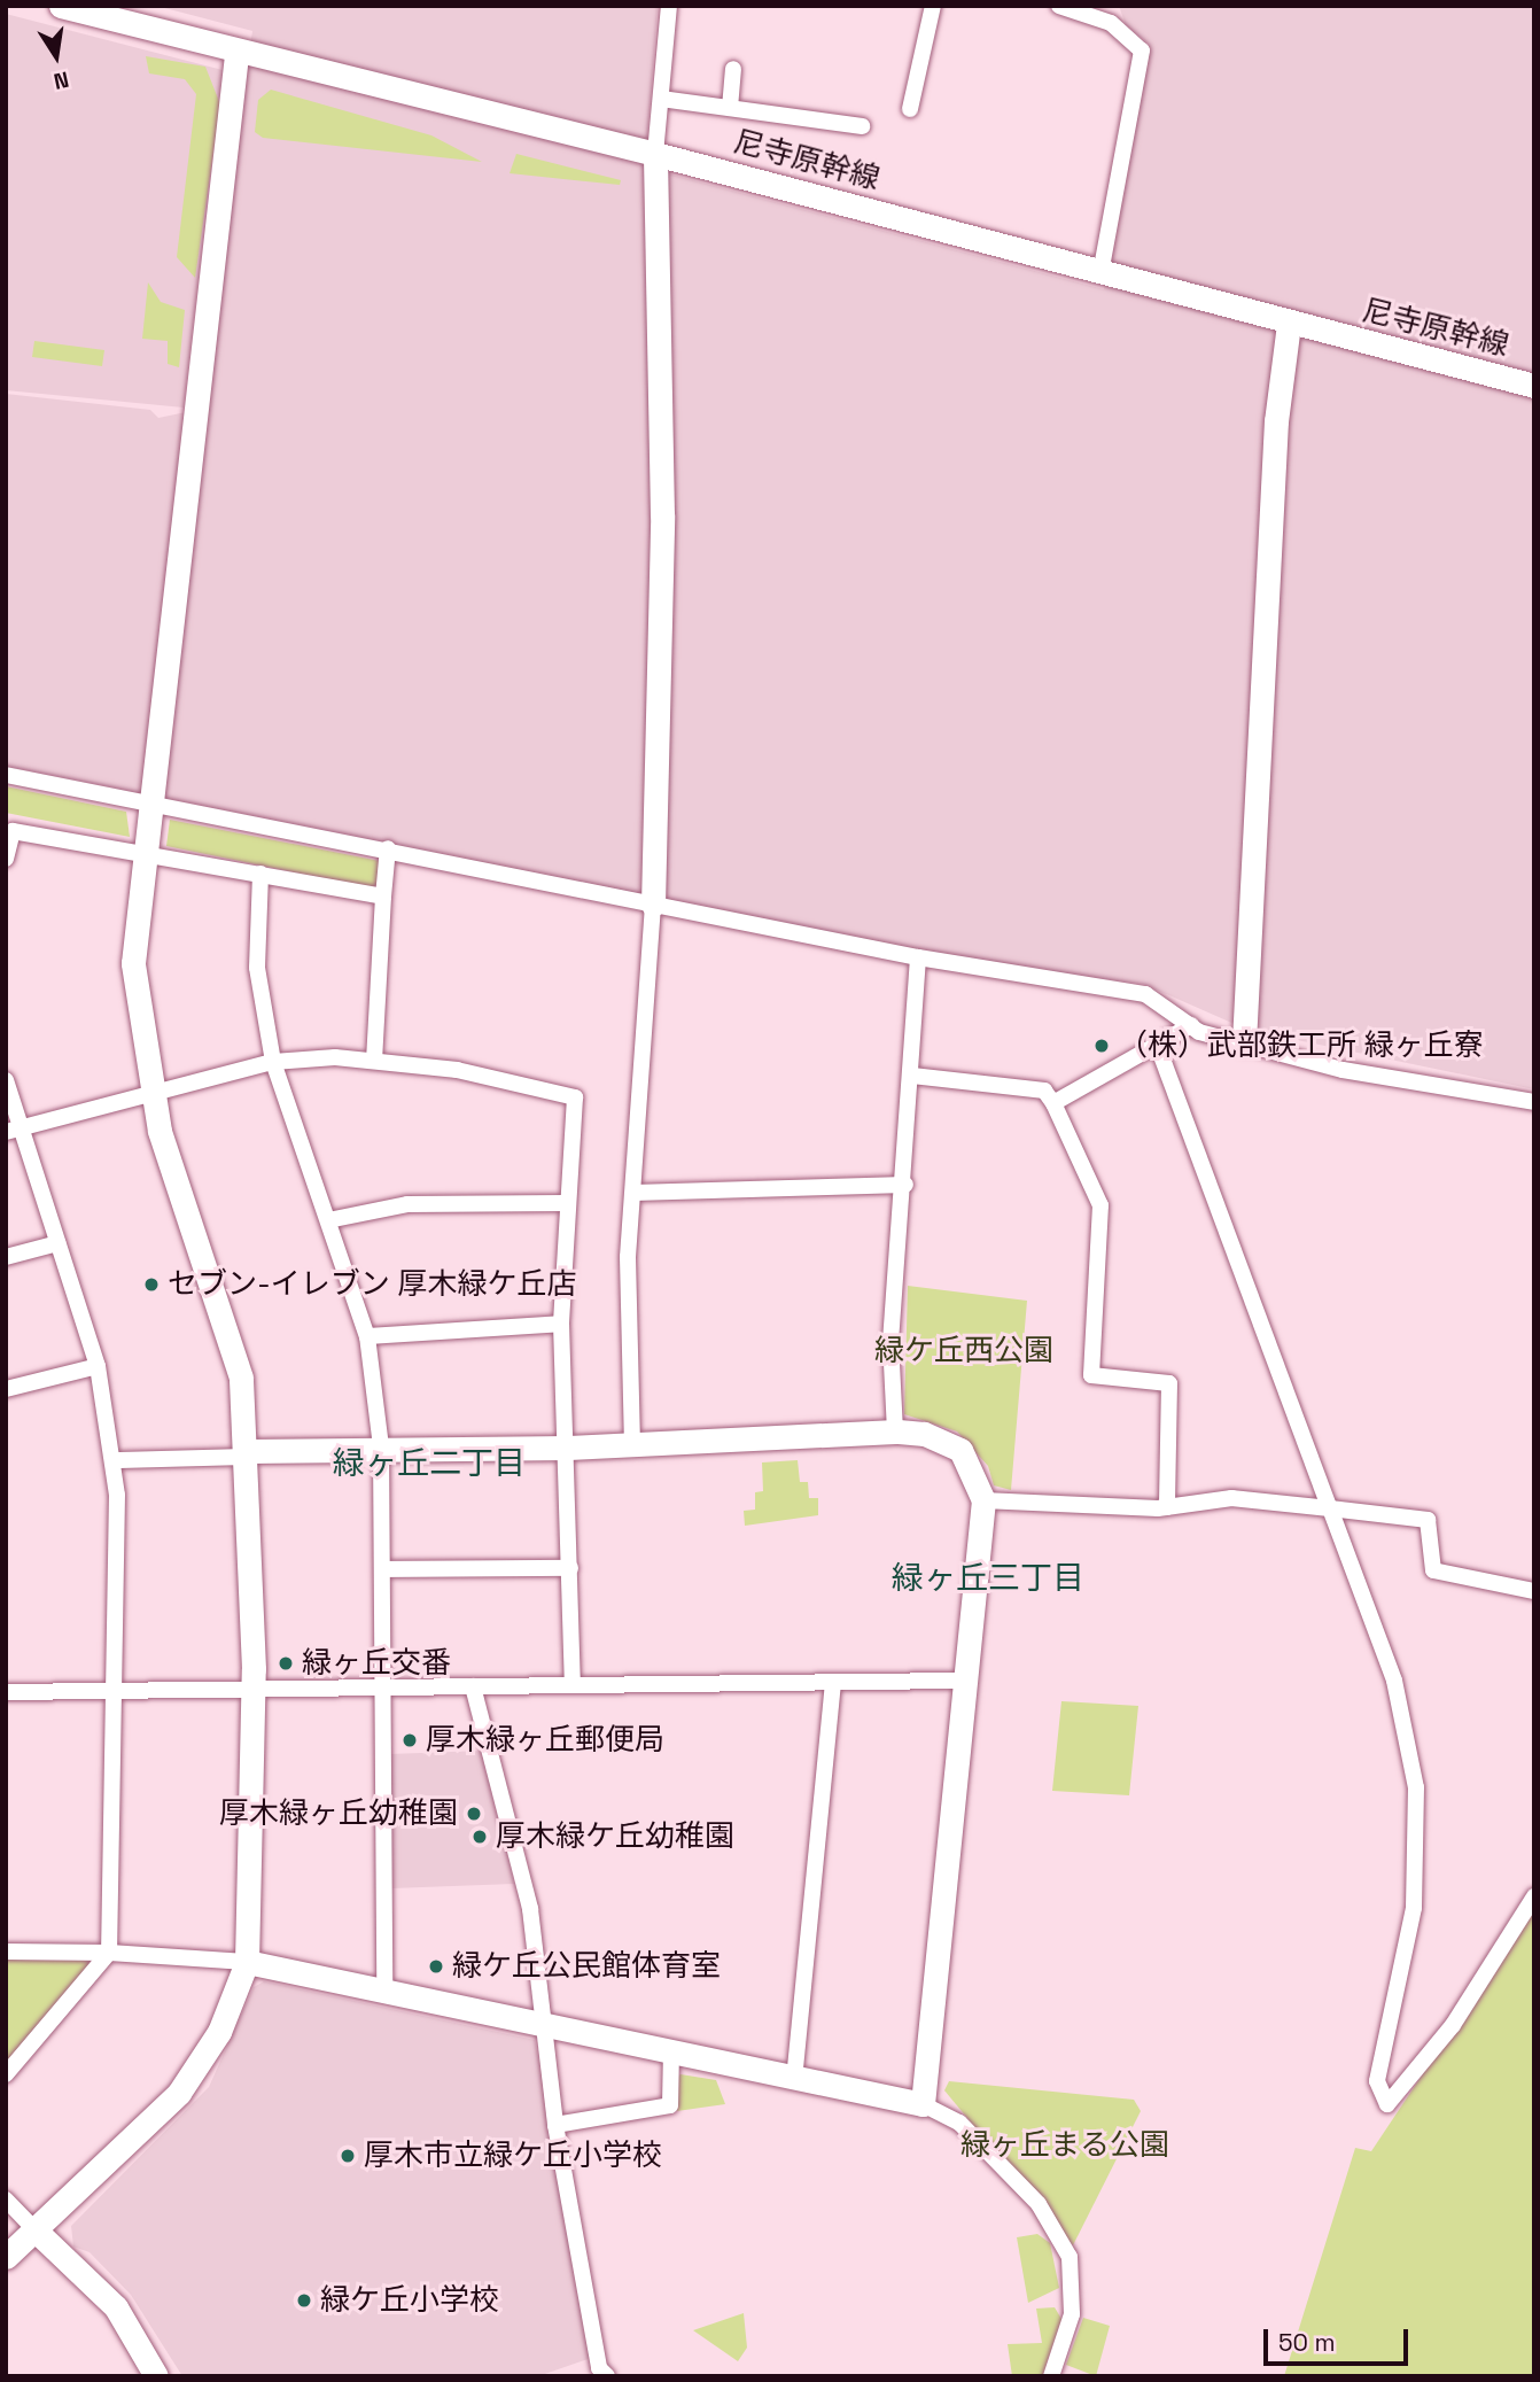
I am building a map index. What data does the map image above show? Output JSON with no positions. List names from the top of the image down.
{
  "streets": {
    "street": ["尼寺原幹線"]
  },
  "districts": ["緑ヶ丘二丁目", "緑ヶ丘三丁目"],
  "parks": ["緑ケ丘西公園", "緑ヶ丘まる公園"],
  "places": [
    "（株）武部鉄工所 緑ヶ丘寮",
    "セブン-イレブン 厚木緑ケ丘店",
    "緑ヶ丘交番",
    "厚木緑ヶ丘郵便局",
    "厚木緑ヶ丘幼稚園",
    "厚木緑ケ丘幼稚園",
    "緑ケ丘公民館体育室",
    "厚木市立緑ケ丘小学校",
    "緑ケ丘小学校"
  ],
  "scale_bar": "50 m",
  "north": "bottom"
}
